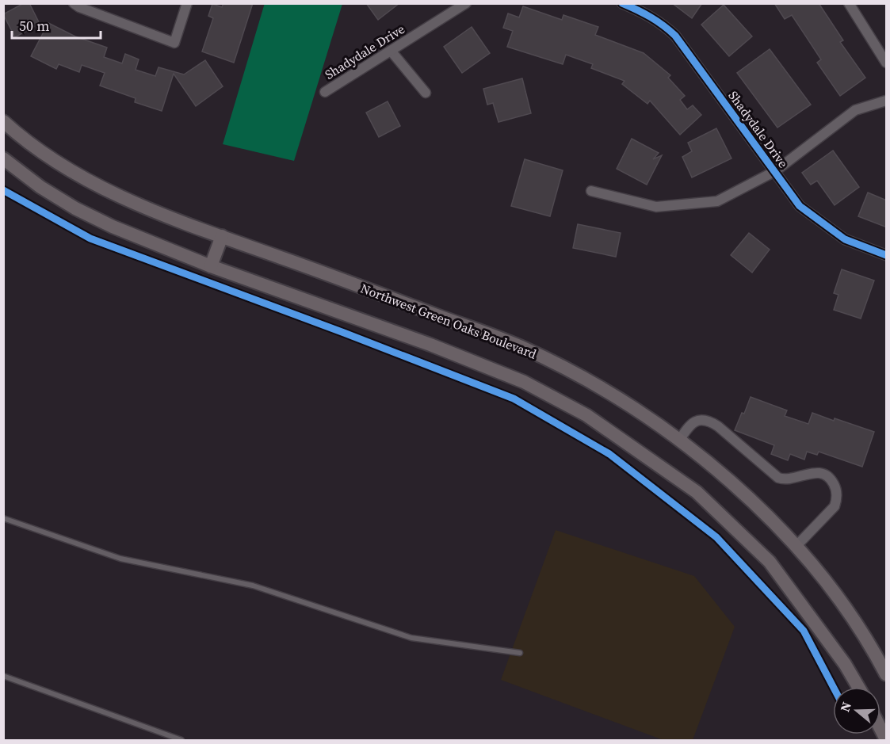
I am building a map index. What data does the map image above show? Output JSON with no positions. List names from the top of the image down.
{
  "streets": {
    "main road": ["Northwest Green Oaks Boulevard"],
    "street": ["Shadydale Drive"]
  },
  "scale_bar": "50 m",
  "north": "left"
}
